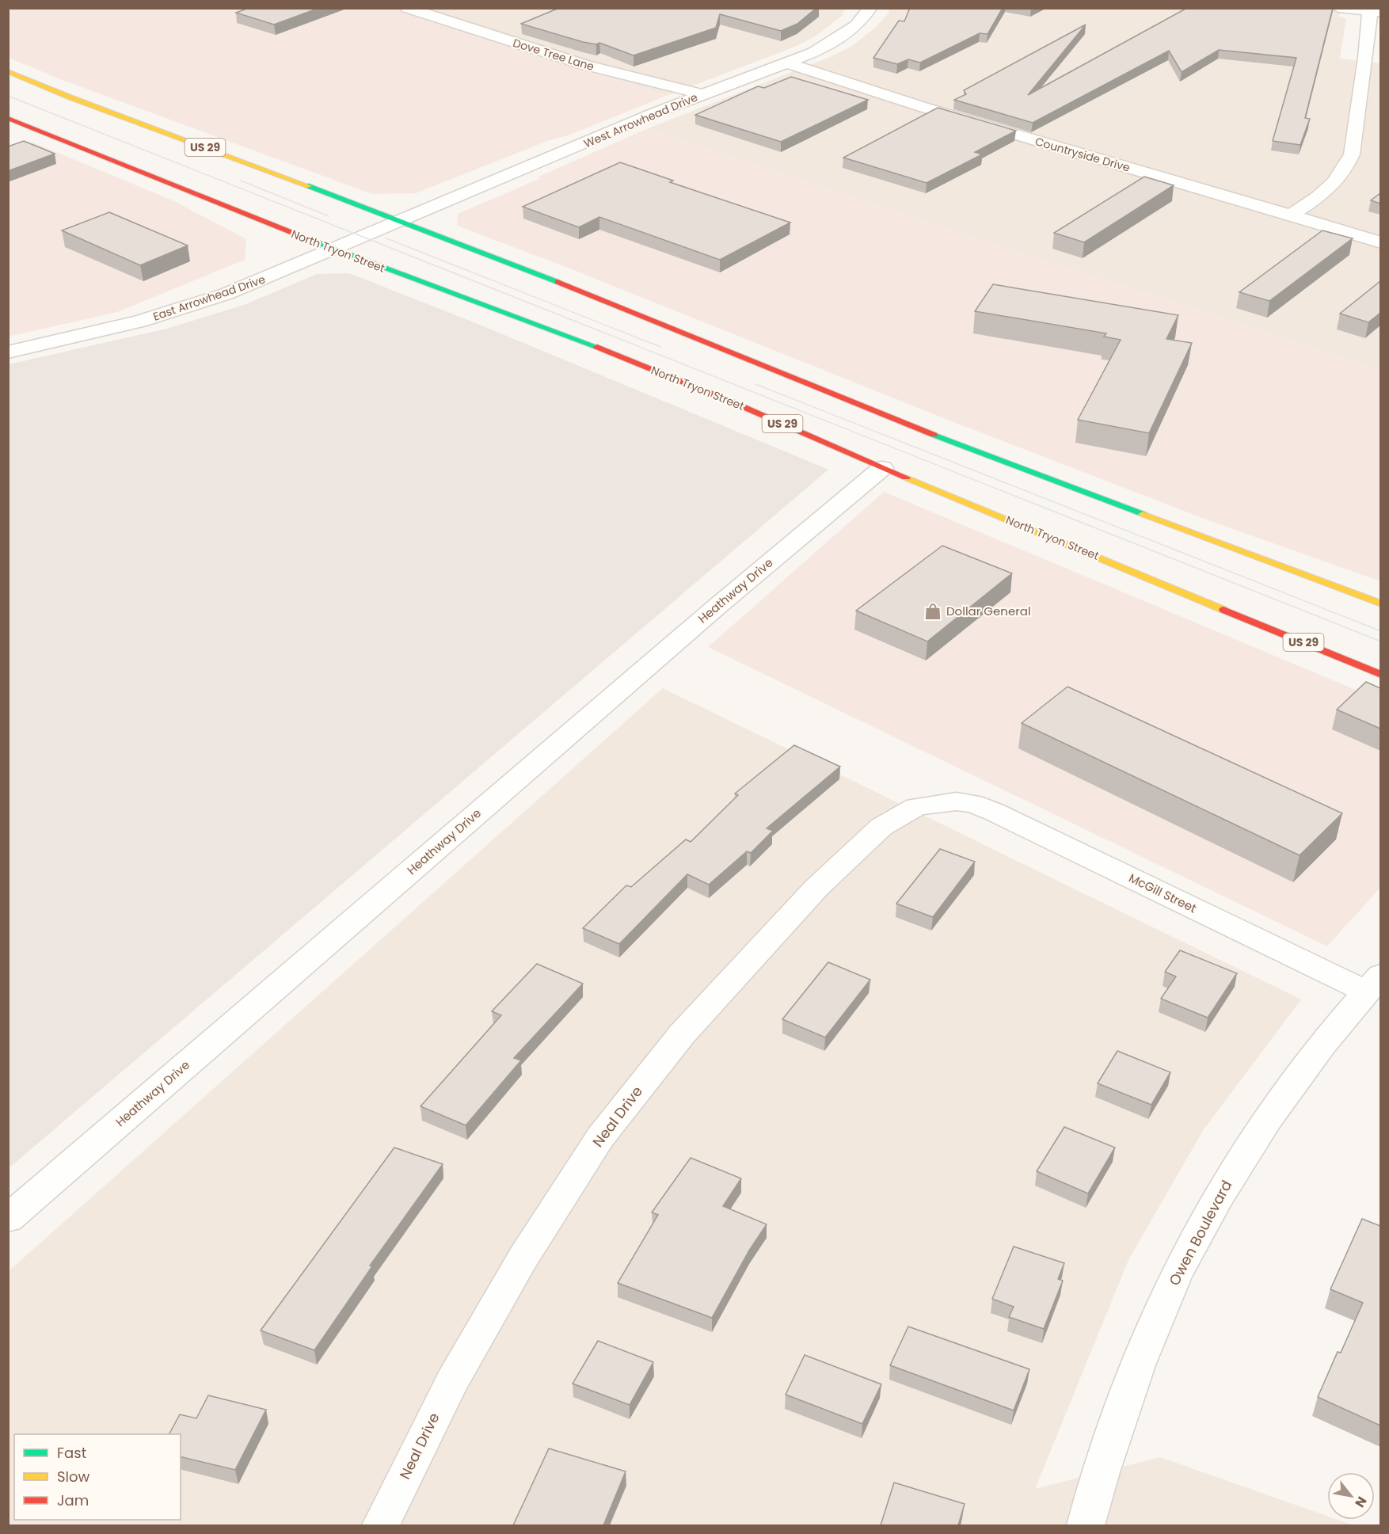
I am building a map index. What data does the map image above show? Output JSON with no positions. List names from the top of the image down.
{
  "streets": {
    "main road": ["US 29", "North Tryon Street"],
    "street": [
      "Dove Tree Lane",
      "West Arrowhead Drive",
      "Countryside Drive",
      "East Arrowhead Drive",
      "Heathway Drive",
      "McGill Street",
      "Neal Drive",
      "Owen Boulevard"
    ]
  },
  "crossings": [
    ["Dove Tree Lane", "West Arrowhead Drive"],
    ["West Arrowhead Drive", "US 29"],
    ["West Arrowhead Drive", "Countryside Drive"],
    ["West Arrowhead Drive", "East Arrowhead Drive"],
    ["US 29", "East Arrowhead Drive"],
    ["North Tryon Street", "East Arrowhead Drive"],
    ["North Tryon Street", "Heathway Drive"],
    ["McGill Street", "Neal Drive"],
    ["McGill Street", "Owen Boulevard"]
  ],
  "places": {
    "shop": ["Dollar General"]
  },
  "legend": ["Fast", "Slow", "Jam"],
  "north": "bottom right"
}
